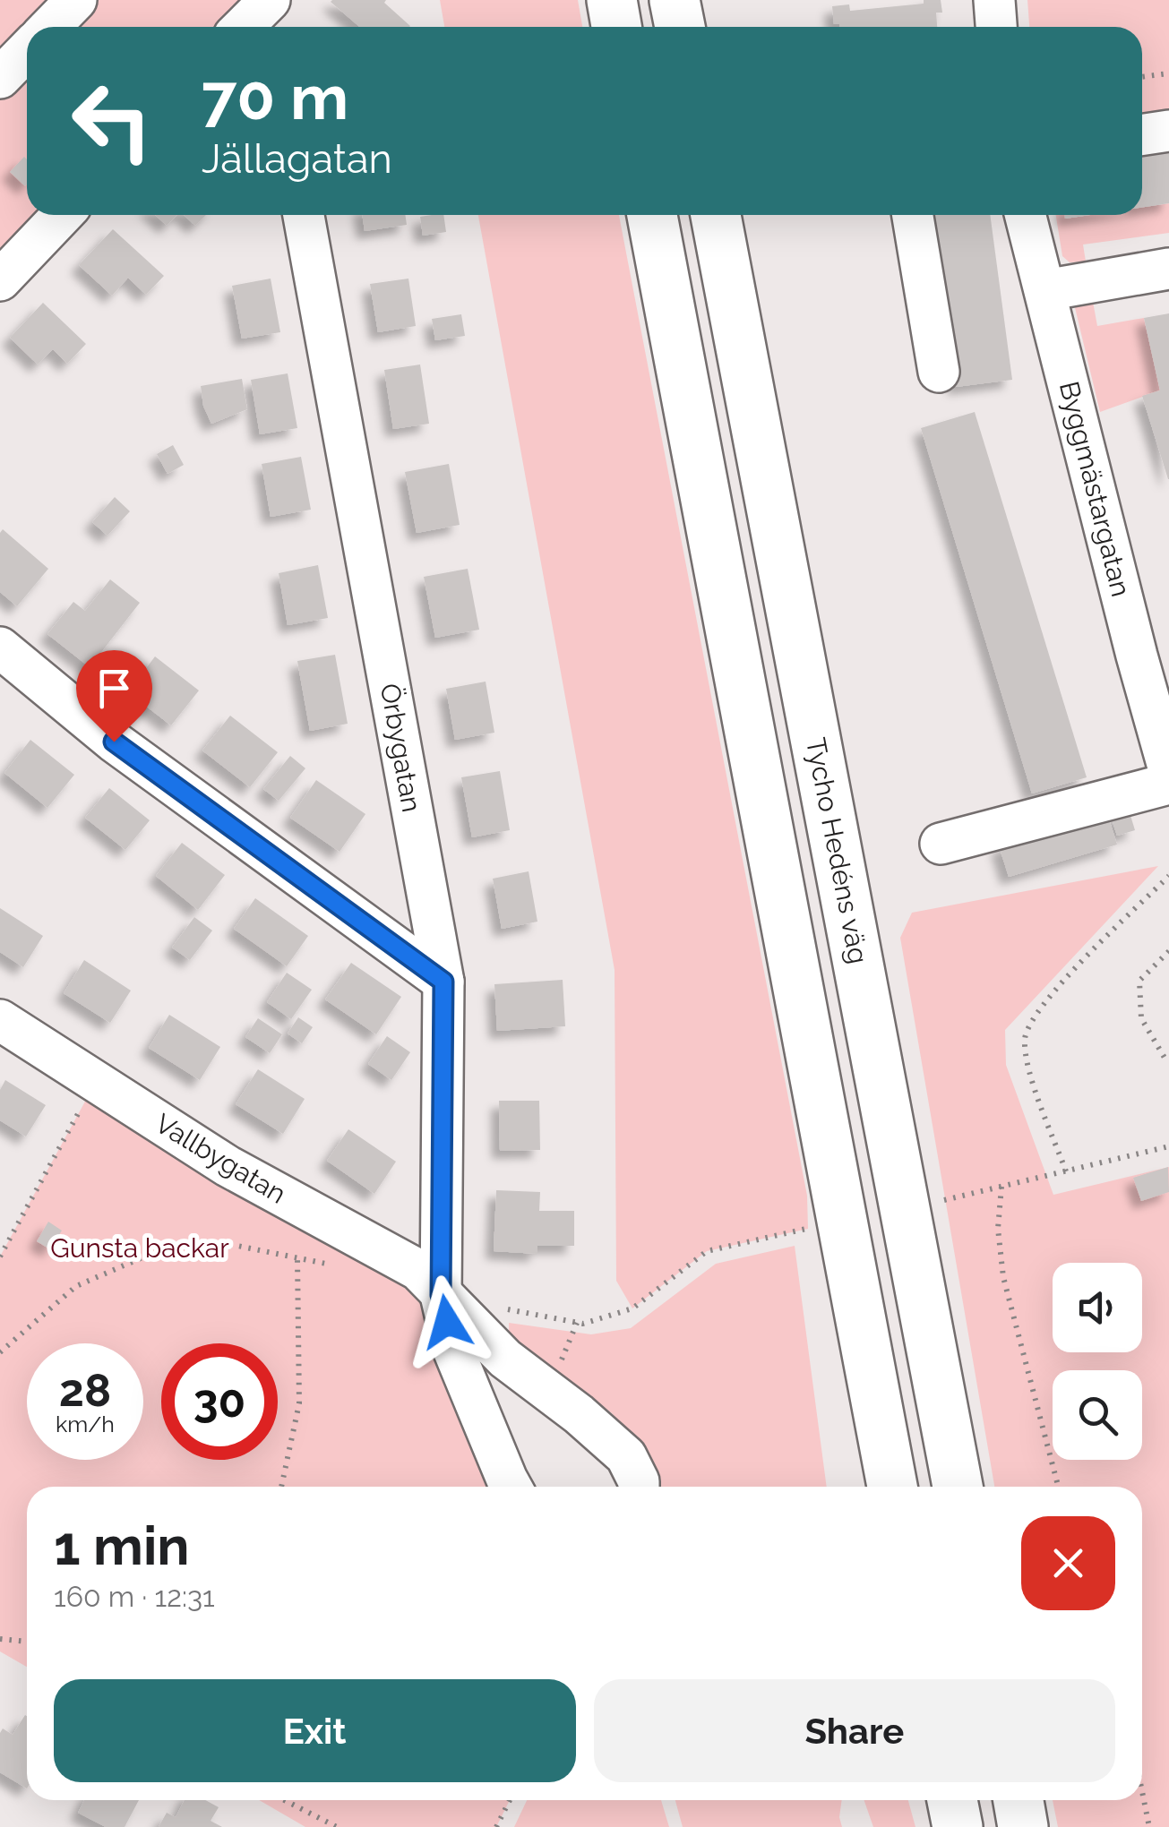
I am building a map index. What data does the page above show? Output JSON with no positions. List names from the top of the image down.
{
  "streets": {
    "main road": ["Tycho Hedéns väg"],
    "street": ["Byggmästargatan", "Örbygatan", "Vallbygatan"]
  },
  "crossings": [
    ["Örbygatan", "Vallbygatan"]
  ],
  "parks": ["Gunsta backar"],
  "page": {
    "turn": ["70 m", "Jällagatan"],
    "speed": "28 km/h",
    "limit": "30",
    "heading": ["1 min", "160 m · 12:31"],
    "buttons": ["Exit", "Share"]
  }
}
